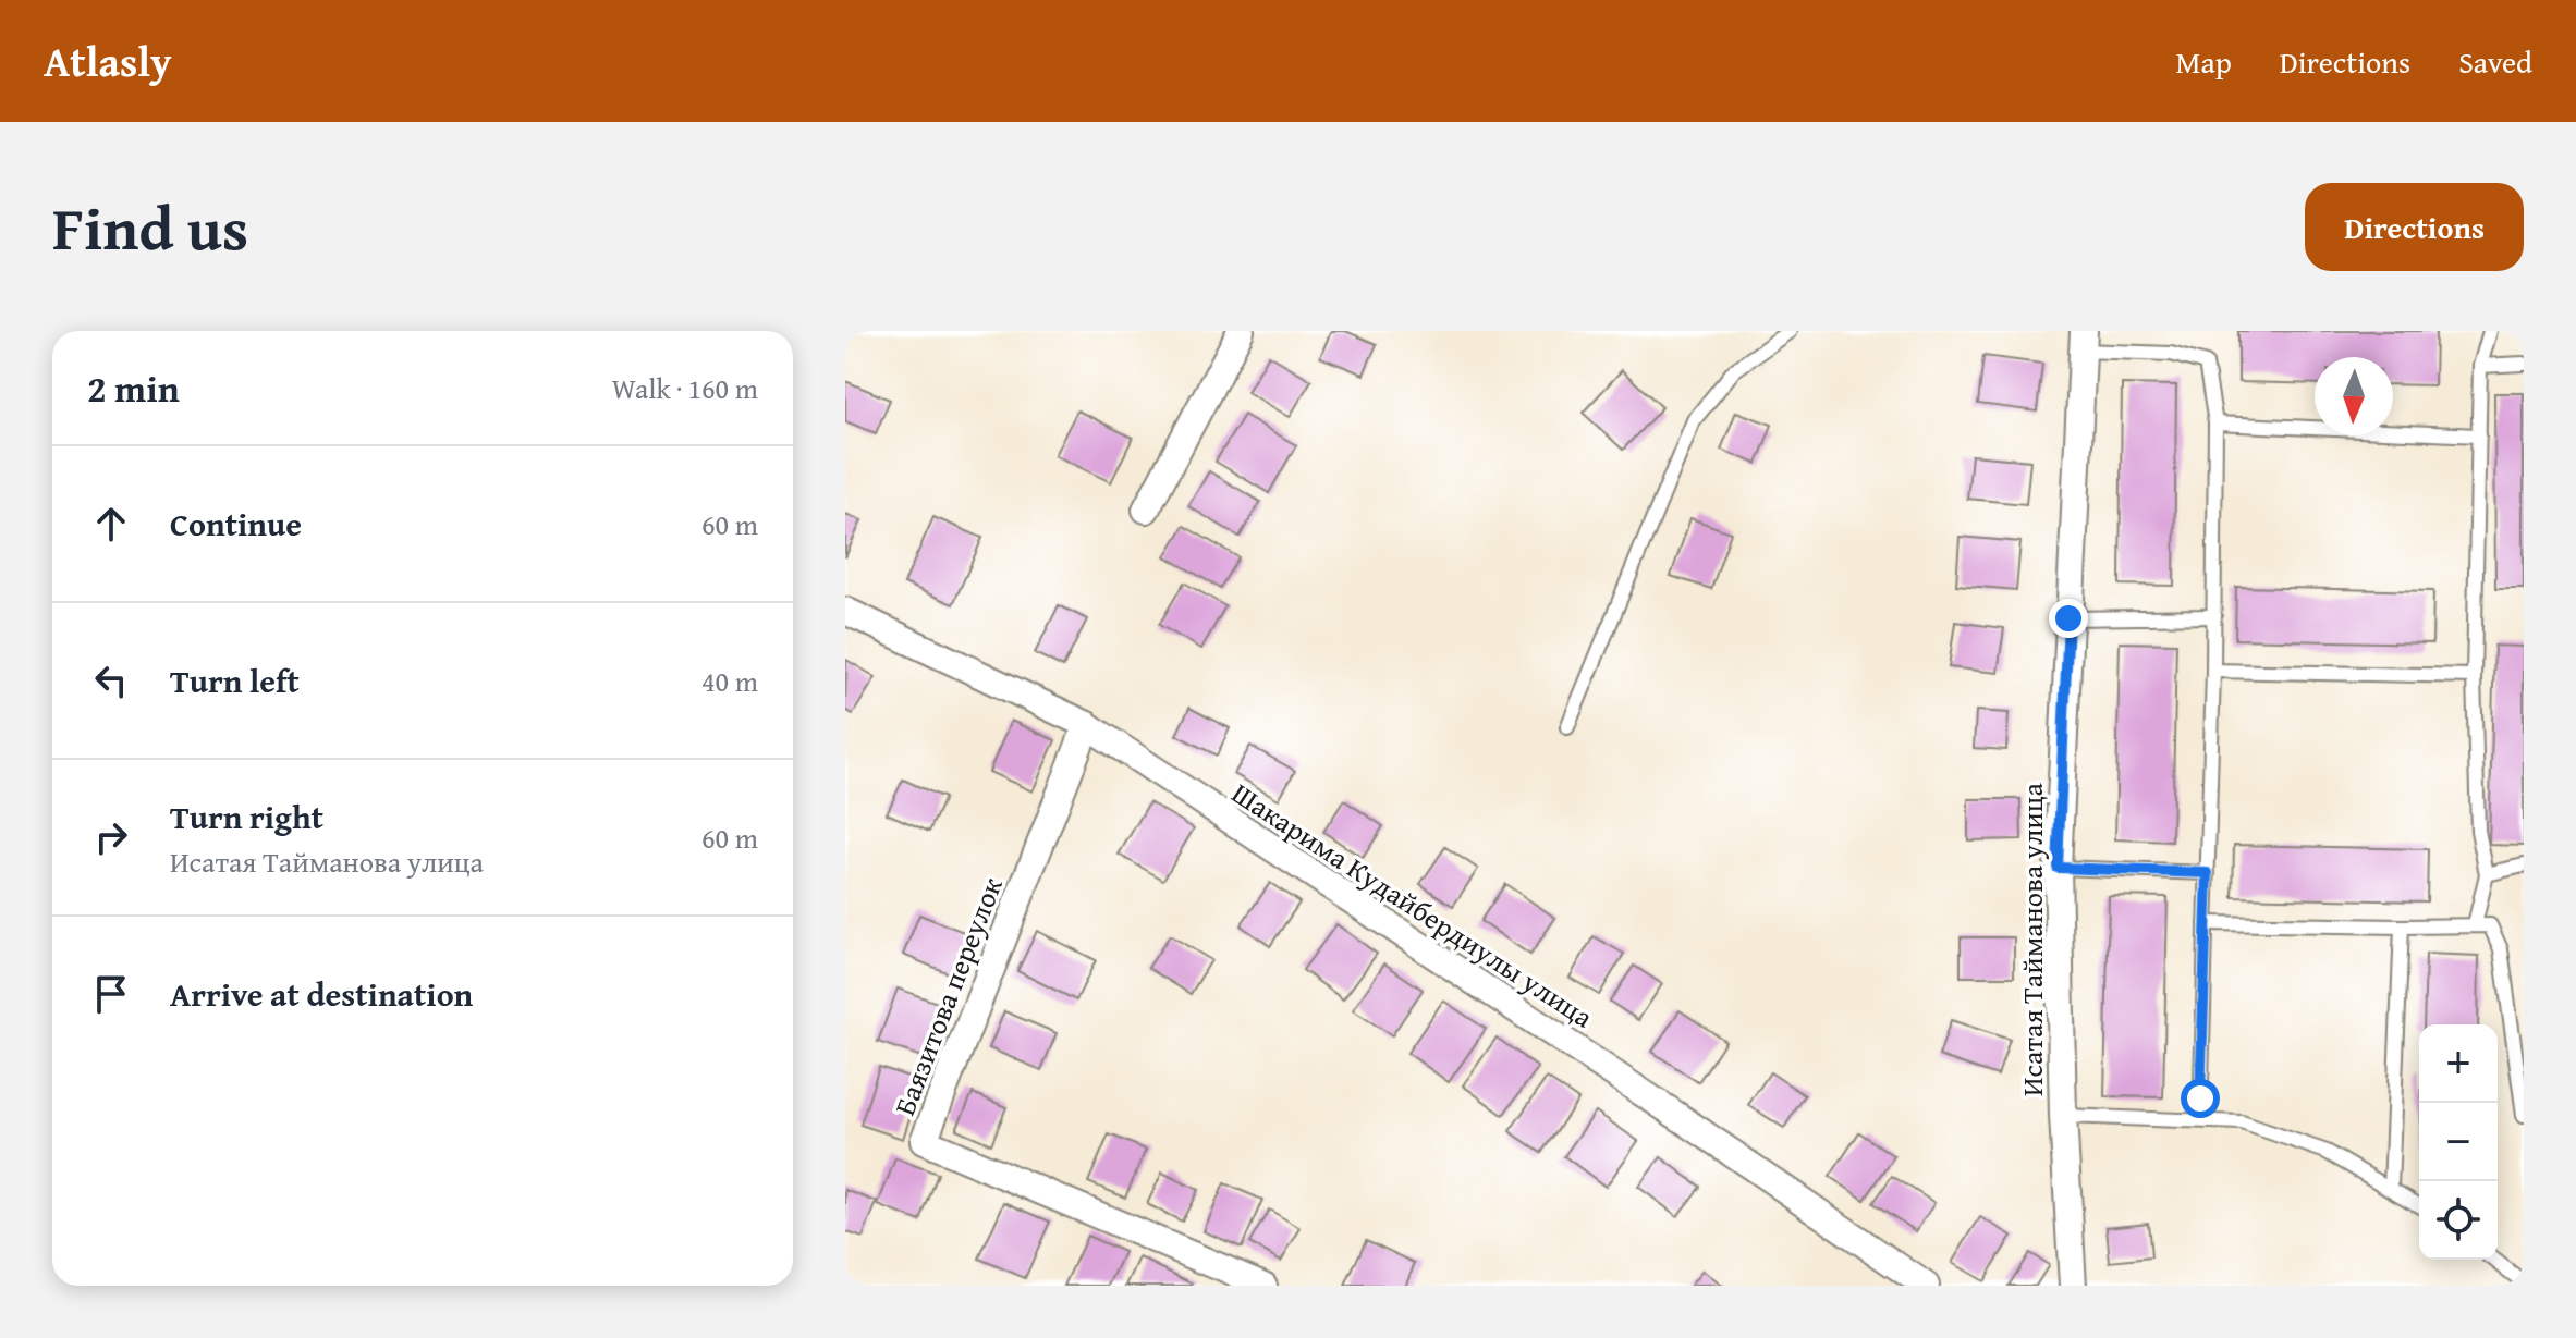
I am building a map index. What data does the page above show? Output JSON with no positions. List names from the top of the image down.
{
  "streets": {
    "street": ["Шакарима Кудайбердиулы улица", "Исатая Тайманова улица", "Баязитова переулок"]
  },
  "crossings": [
    ["Шакарима Кудайбердиулы улица", "Баязитова переулок"]
  ],
  "north": "bottom",
  "page": {
    "header": "Atlasly",
    "nav": ["Map", "Directions", "Saved"],
    "title": "Find us",
    "buttons": "Directions",
    "heading": ["2 min", "Walk · 160 m"],
    "list": [
      ["Continue", "60 m"],
      ["Turn left", "40 m"],
      ["Turn right", "Исатая Тайманова улица", "60 m"],
      "Arrive at destination"
    ],
    "map_buttons": ["+", "−"]
  }
}
